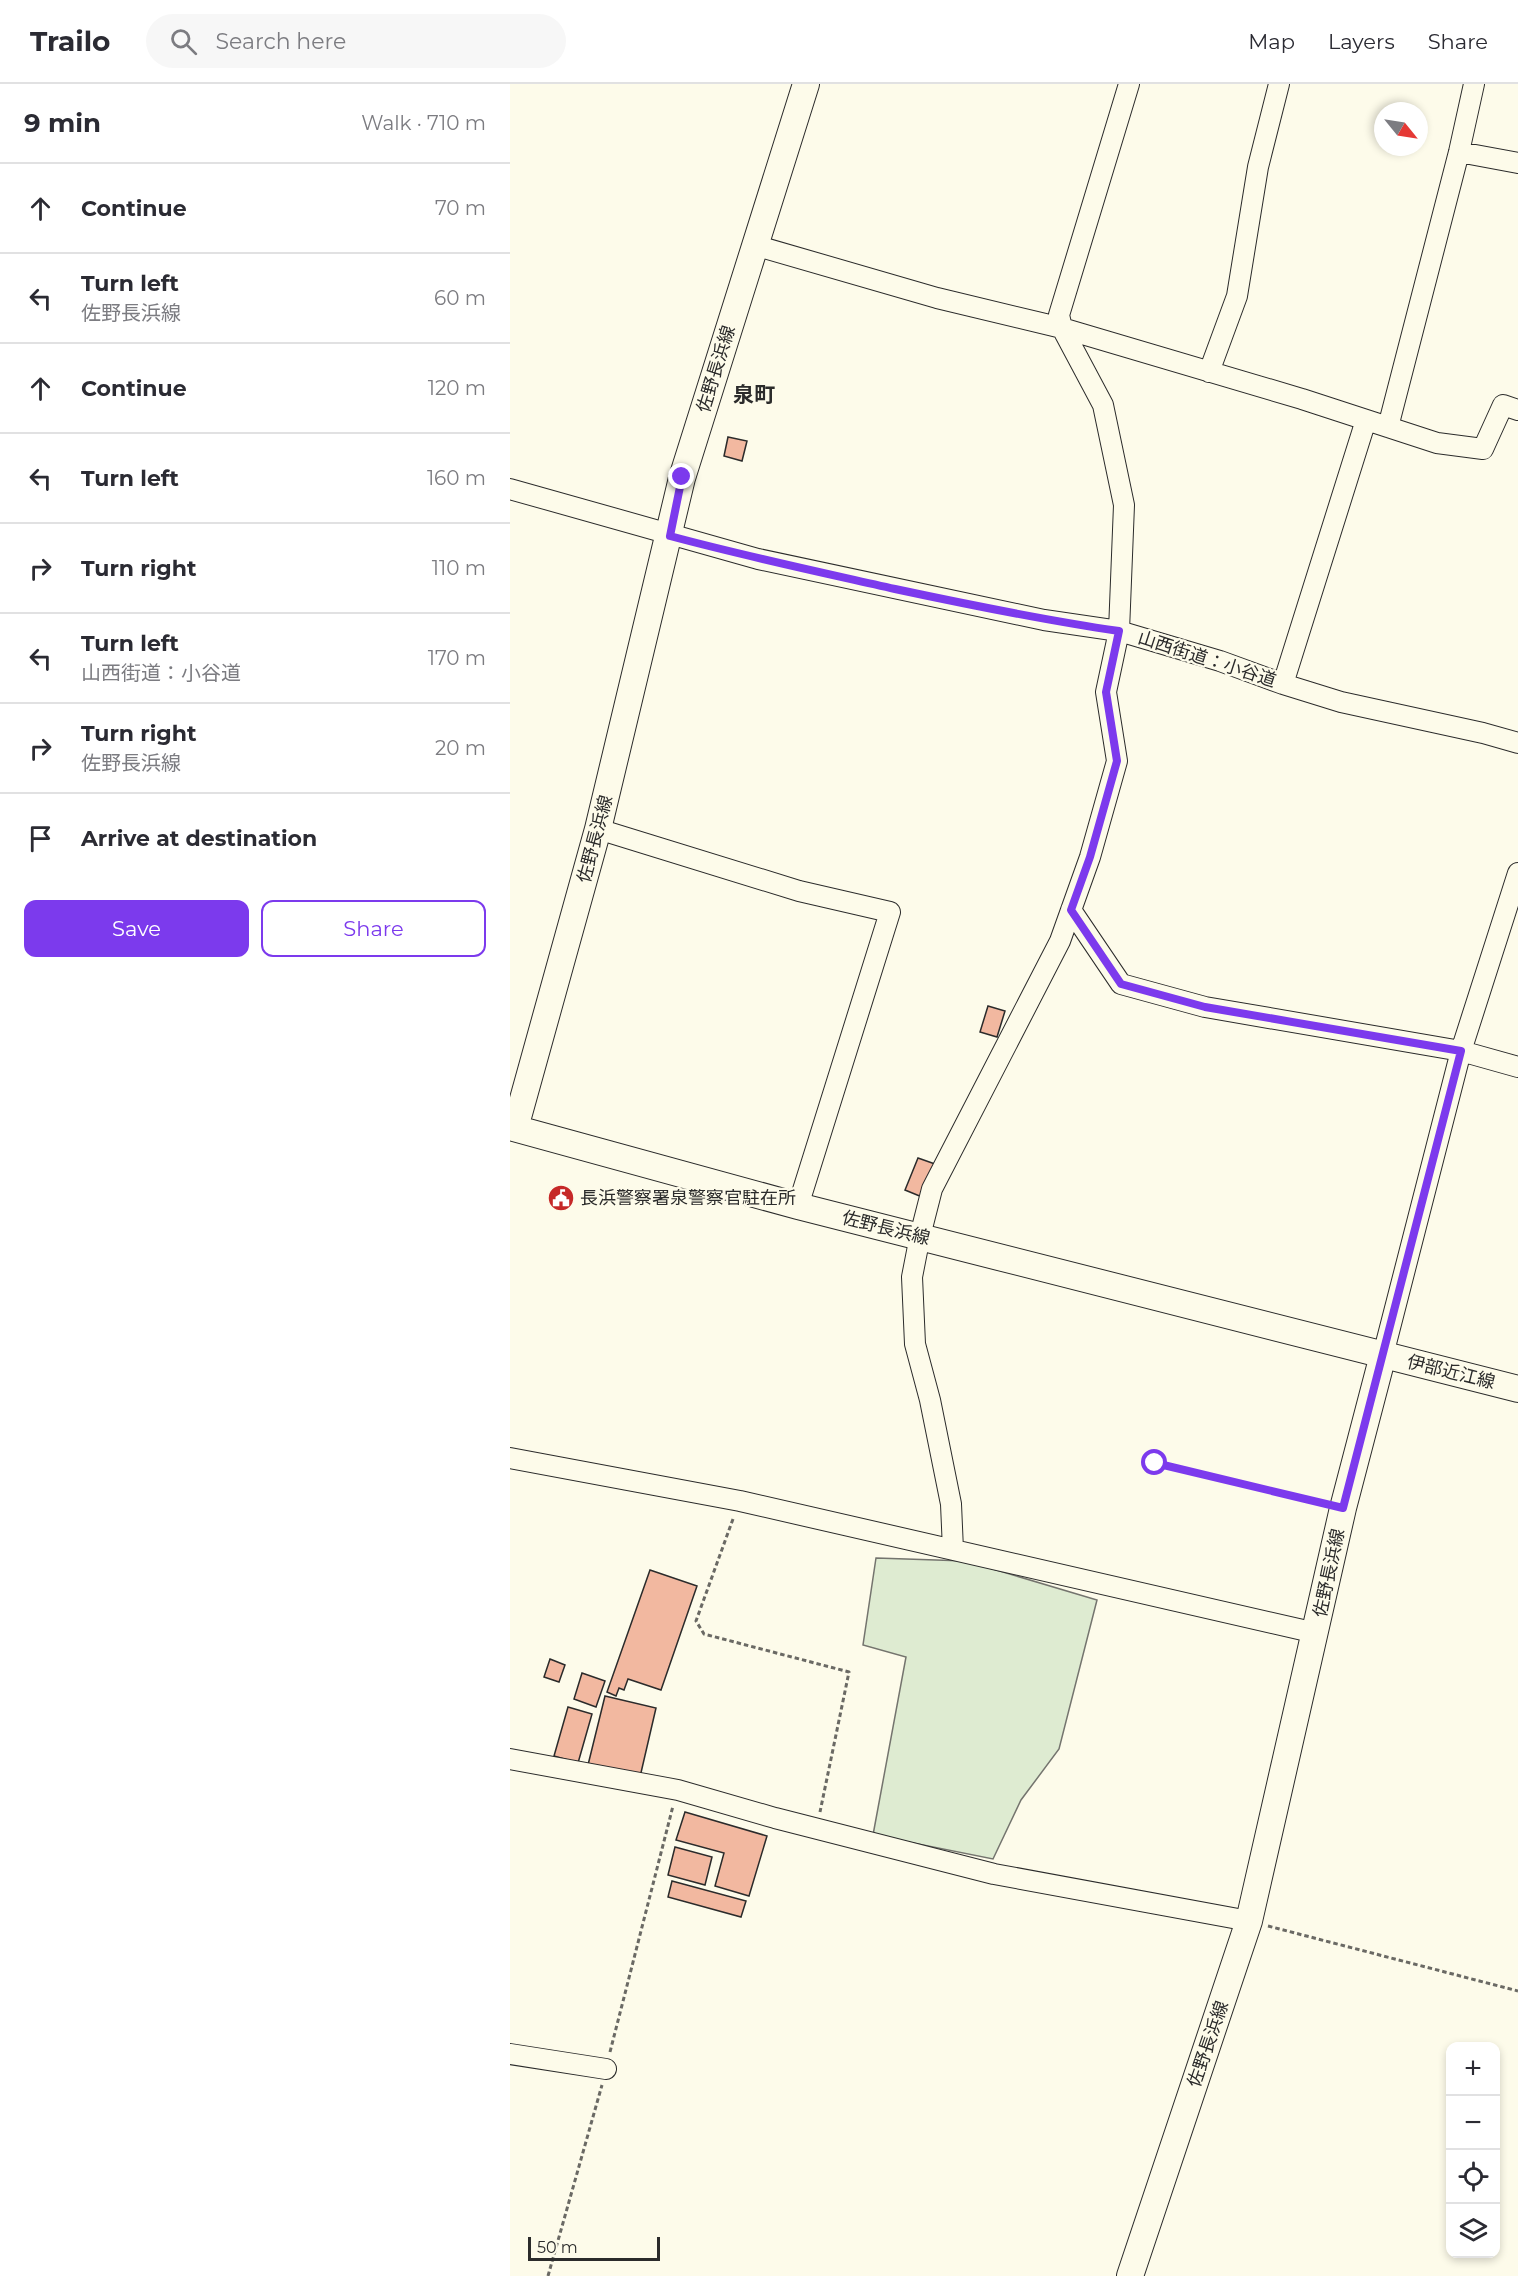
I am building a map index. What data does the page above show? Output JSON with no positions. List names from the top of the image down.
{
  "streets": {
    "main road": ["佐野長浜線", "伊部近江線"],
    "street": ["山西街道：小谷道"]
  },
  "crossings": [
    ["佐野長浜線", "山西街道：小谷道"],
    ["佐野長浜線", "伊部近江線"]
  ],
  "districts": ["泉町"],
  "places": {
    "public building": ["長浜警察署泉警察官駐在所"]
  },
  "scale_bar": "50 m",
  "north": "bottom right",
  "page": {
    "header": "Trailo",
    "search": "Search here",
    "nav": ["Map", "Layers", "Share"],
    "heading": ["9 min", "Walk · 710 m"],
    "list": [
      ["Continue", "70 m"],
      ["Turn left", "佐野長浜線", "60 m"],
      ["Continue", "120 m"],
      ["Turn left", "160 m"],
      ["Turn right", "110 m"],
      ["Turn left", "山西街道：小谷道", "170 m"],
      ["Turn right", "佐野長浜線", "20 m"],
      "Arrive at destination"
    ],
    "buttons": ["Save", "Share"],
    "map_buttons": ["+", "−"],
    "scale": "50 m"
  }
}
